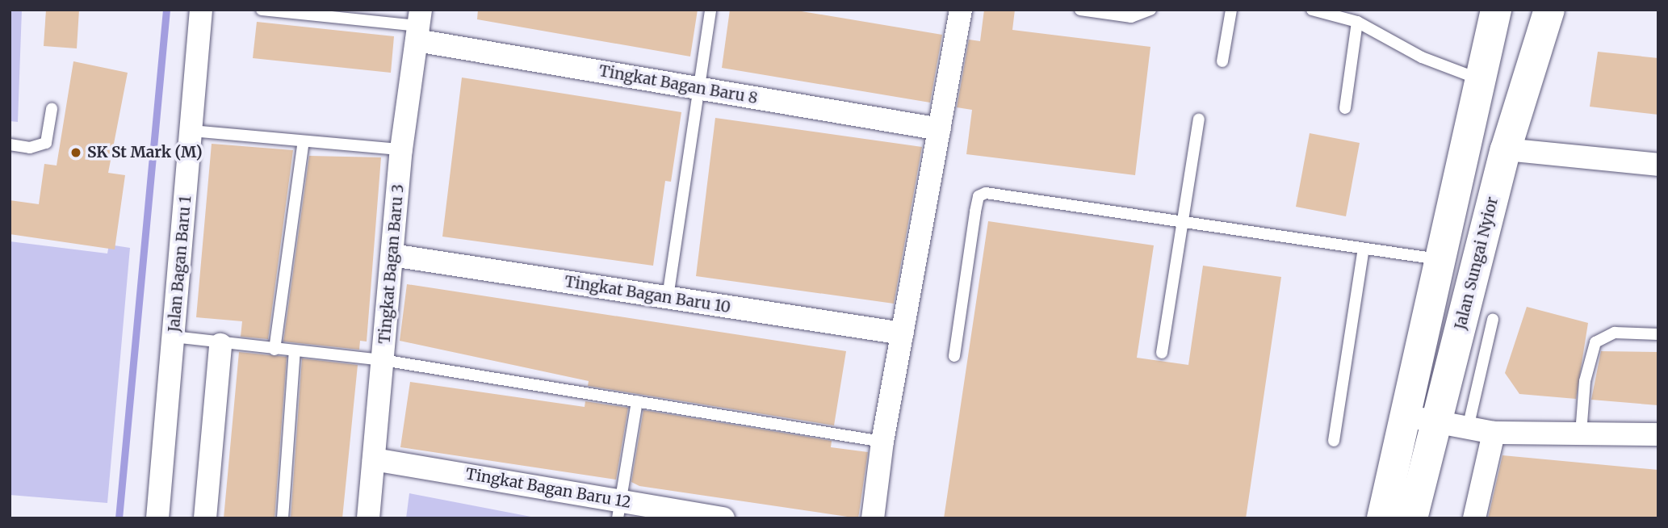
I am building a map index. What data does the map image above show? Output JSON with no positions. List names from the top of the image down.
{
  "streets": {
    "main road": ["Jalan Sungai Nyior"],
    "street": [
      "Tingkat Bagan Baru 8",
      "Jalan Bagan Baru 1",
      "Tingkat Bagan Baru 3",
      "Tingkat Bagan Baru 10",
      "Tingkat Bagan Baru 12"
    ]
  },
  "crossings": [
    ["Tingkat Bagan Baru 8", "Tingkat Bagan Baru 3"],
    ["Tingkat Bagan Baru 3", "Tingkat Bagan Baru 10"],
    ["Tingkat Bagan Baru 3", "Tingkat Bagan Baru 12"]
  ],
  "places": ["SK St Mark (M)"]
}
